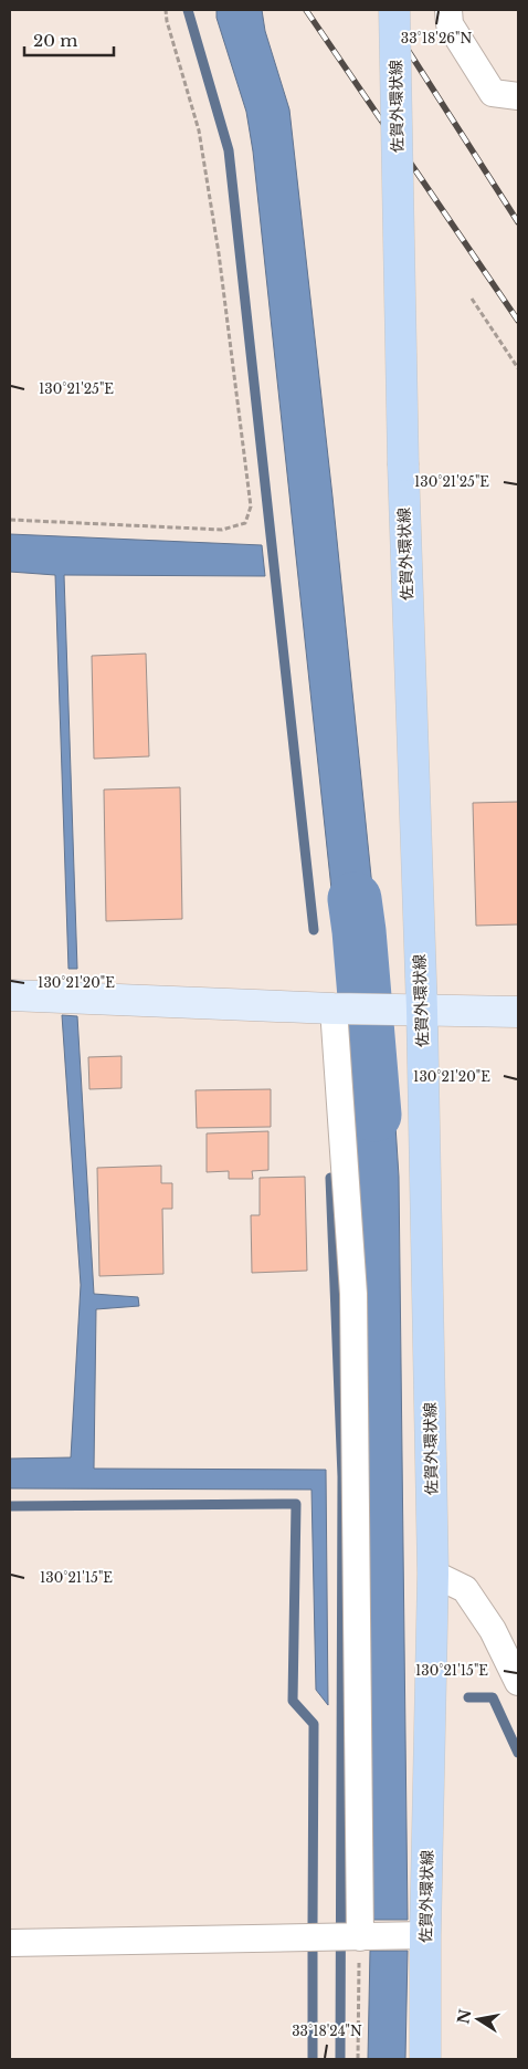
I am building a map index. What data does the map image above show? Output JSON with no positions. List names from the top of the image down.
{
  "streets": {
    "main road": ["佐賀外環状線"]
  },
  "scale_bar": "20 m",
  "north": "left",
  "coordinates": [
    "33°18'26\"N",
    "130°21'25\"E",
    "130°21'20\"E",
    "130°21'15\"E",
    "33°18'24\"N"
  ]
}
